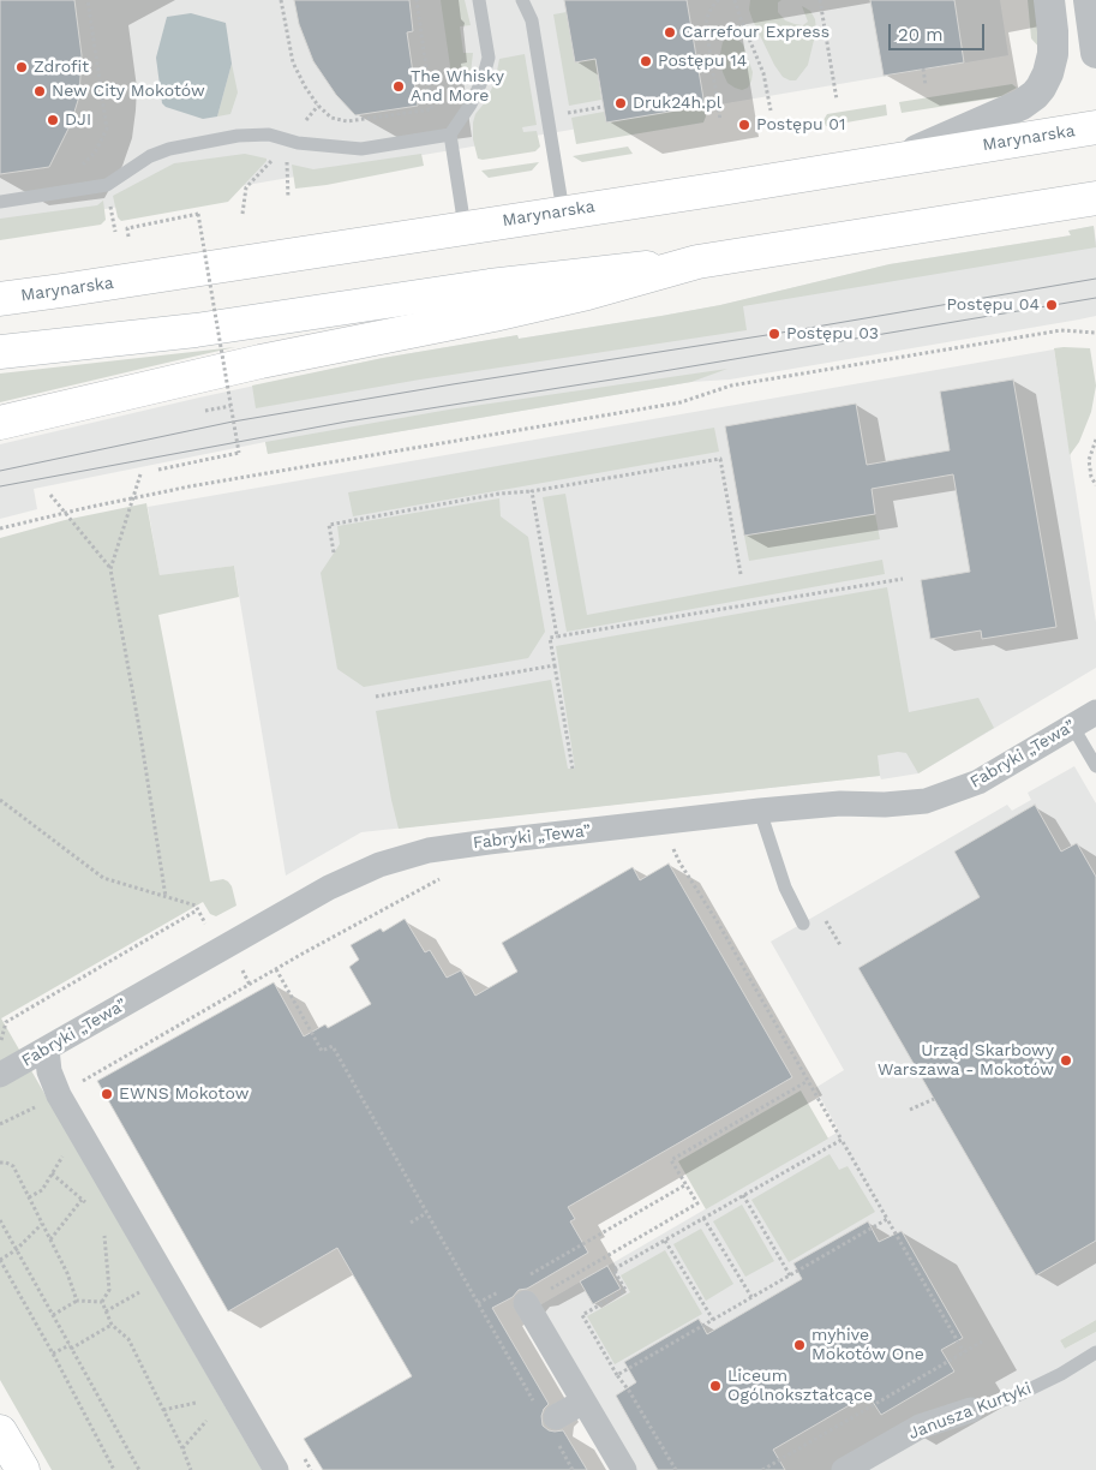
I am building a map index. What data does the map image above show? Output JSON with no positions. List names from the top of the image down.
{
  "streets": {
    "main road": ["Marynarska"],
    "street": ["Fabryki „Tewa”", "Janusza Kurtyki"]
  },
  "places": [
    "Carrefour Express",
    "Postępu 14",
    "Zdrofit",
    "The Whisky And More",
    "New City Mokotów",
    "Druk24h.pl",
    "DJI",
    "Postępu 01",
    "Postępu 04",
    "Postępu 03",
    "Urząd Skarbowy Warszawa - Mokotów",
    "EWNS Mokotow",
    "myhive Mokotów One",
    "Liceum Ogólnokształcące"
  ],
  "scale_bar": "20 m"
}
